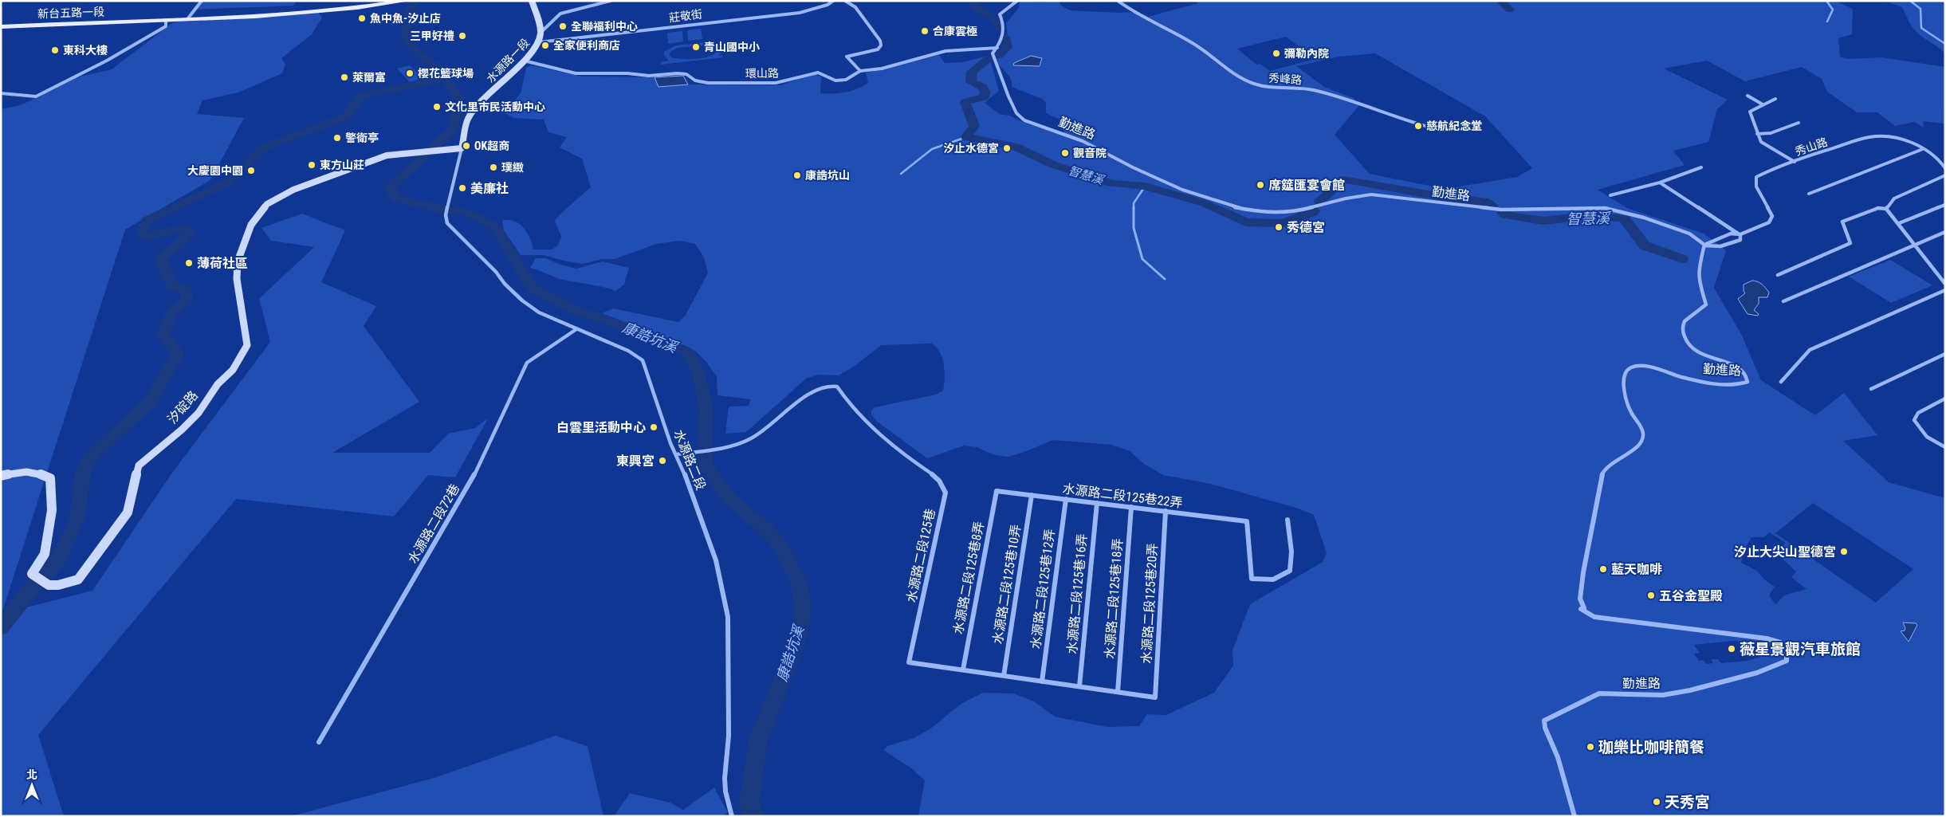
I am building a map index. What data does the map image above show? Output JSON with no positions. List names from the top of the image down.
{
  "streets": {
    "main road": ["新台五路一段"],
    "street": [
      "莊敬街",
      "水源路一段",
      "環山路",
      "秀峰路",
      "勤進路",
      "秀山路",
      "汐碇路",
      "水源路二段",
      "水源路二段125巷22弄",
      "水源路二段72巷",
      "水源路二段125巷",
      "水源路二段125巷8弄",
      "水源路二段125巷10弄",
      "水源路二段125巷12弄",
      "水源路二段125巷16弄",
      "水源路二段125巷18弄",
      "水源路二段125巷20弄"
    ]
  },
  "crossings": [
    ["莊敬街", "水源路一段"],
    ["水源路一段", "環山路"],
    ["水源路一段", "汐碇路"],
    ["水源路一段", "水源路二段"],
    ["環山路", "勤進路"],
    ["勤進路", "秀山路"],
    ["汐碇路", "水源路二段"],
    ["水源路二段", "水源路二段72巷"],
    ["水源路二段", "水源路二段125巷"],
    ["水源路二段125巷22弄", "水源路二段125巷8弄"],
    ["水源路二段125巷22弄", "水源路二段125巷10弄"],
    ["水源路二段125巷22弄", "水源路二段125巷12弄"],
    ["水源路二段125巷22弄", "水源路二段125巷16弄"],
    ["水源路二段125巷22弄", "水源路二段125巷18弄"],
    ["水源路二段125巷22弄", "水源路二段125巷20弄"],
    ["水源路二段125巷", "水源路二段125巷8弄"],
    ["水源路二段125巷", "水源路二段125巷10弄"],
    ["水源路二段125巷", "水源路二段125巷12弄"],
    ["水源路二段125巷", "水源路二段125巷16弄"],
    ["水源路二段125巷", "水源路二段125巷18弄"],
    ["水源路二段125巷", "水源路二段125巷20弄"]
  ],
  "water": ["智慧溪", "康誥坑溪"],
  "places": [
    "魚中魚-汐止店",
    "全聯福利中心",
    "合康雲極",
    "三甲好禮",
    "全家便利商店",
    "青山國中小",
    "東科大樓",
    "彌勒內院",
    "櫻花籃球場",
    "萊爾富",
    "文化里市民活動中心",
    "慈航紀念堂",
    "警衛亭",
    "OK超商",
    "汐止水德宮",
    "觀音院",
    "東方山莊",
    "璞緻",
    "大慶園中園",
    "康誥坑山",
    "席筵匯宴會館",
    "美廉社",
    "秀德宮",
    "薄荷社區",
    "白雲里活動中心",
    "東興宮",
    "汐止大尖山聖德宮",
    "藍天咖啡",
    "五谷金聖殿",
    "薇星景觀汽車旅館",
    "珈樂比咖啡簡餐",
    "天秀宮"
  ],
  "north": "top"
}
